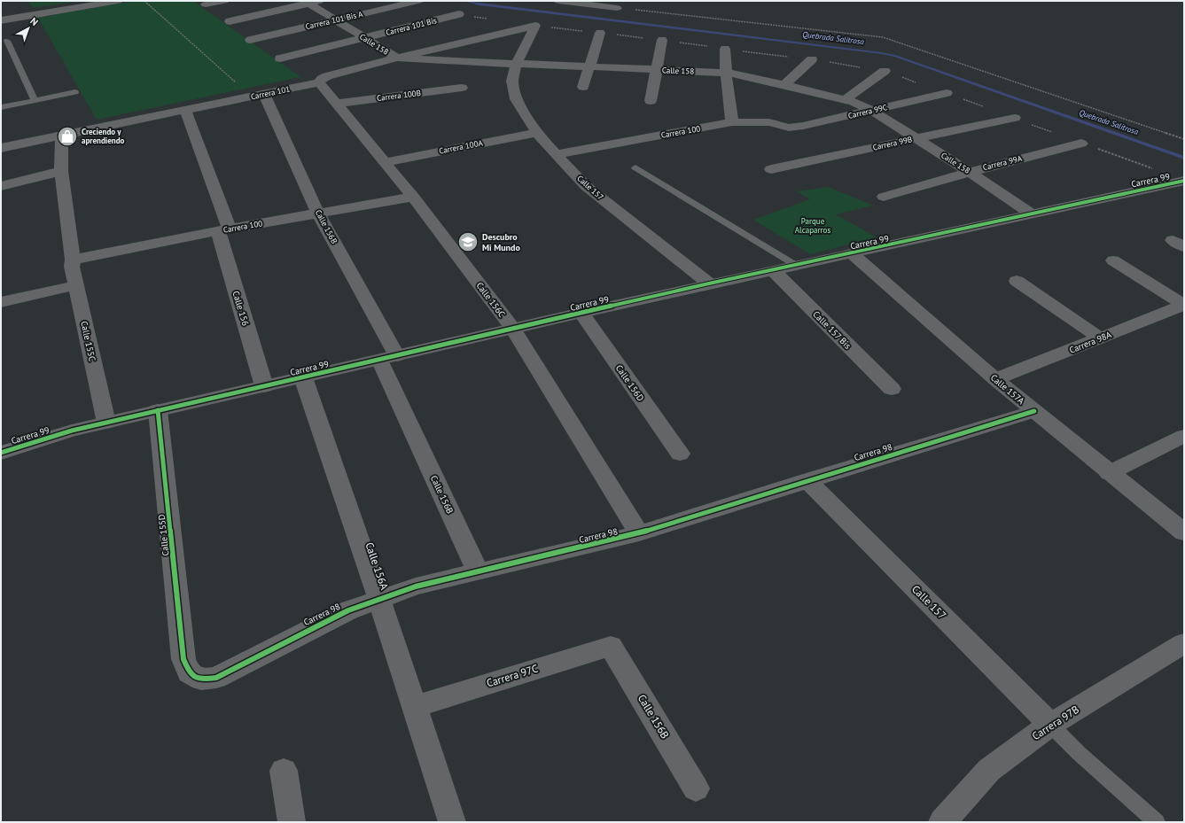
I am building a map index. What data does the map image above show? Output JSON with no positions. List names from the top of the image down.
{
  "streets": {
    "street": [
      "Carrera 101 Bis A",
      "Carrera 101 Bis",
      "Calle 158",
      "Carrera 101",
      "Carrera 100B",
      "Carrera 99C",
      "Carrera 100",
      "Carrera 99B",
      "Carrera 100A",
      "Carrera 99A",
      "Carrera 99",
      "Calle 157",
      "Calle 156B",
      "Calle 156C",
      "Calle 156",
      "Calle 157 Bis",
      "Calle 155C",
      "Carrera 98A",
      "Calle 156D",
      "Calle 157A",
      "Carrera 98",
      "Calle 155D",
      "Calle 156A",
      "Carrera 97C",
      "Carrera 97B"
    ]
  },
  "crossings": [
    ["Carrera 101 Bis A", "Calle 158"],
    ["Carrera 101 Bis", "Calle 158"],
    ["Calle 158", "Carrera 101"],
    ["Calle 158", "Carrera 99C"],
    ["Calle 158", "Carrera 99B"],
    ["Calle 158", "Carrera 99A"],
    ["Calle 158", "Carrera 99"],
    ["Calle 158", "Calle 157"],
    ["Carrera 101", "Calle 157"],
    ["Carrera 101", "Calle 156B"],
    ["Carrera 101", "Calle 156C"],
    ["Carrera 101", "Calle 156"],
    ["Carrera 101", "Calle 155C"],
    ["Carrera 100B", "Calle 156C"],
    ["Carrera 99C", "Carrera 100"],
    ["Carrera 100", "Calle 157"],
    ["Carrera 100", "Calle 156B"],
    ["Carrera 100", "Calle 156C"],
    ["Carrera 100", "Calle 156"],
    ["Carrera 100", "Calle 155C"],
    ["Carrera 100A", "Calle 157"],
    ["Carrera 100A", "Calle 156C"],
    ["Carrera 99", "Calle 157"],
    ["Carrera 99", "Calle 156B"],
    ["Carrera 99", "Calle 156C"],
    ["Carrera 99", "Calle 156"],
    ["Carrera 99", "Calle 157 Bis"],
    ["Carrera 99", "Calle 155C"],
    ["Carrera 99", "Calle 156D"],
    ["Carrera 99", "Calle 157A"],
    ["Carrera 99", "Calle 155D"],
    ["Carrera 99", "Calle 156A"],
    ["Calle 157", "Carrera 98"],
    ["Calle 157", "Carrera 97B"],
    ["Calle 156B", "Carrera 98"],
    ["Calle 156B", "Carrera 97C"],
    ["Calle 156C", "Carrera 98"],
    ["Carrera 98A", "Calle 157A"],
    ["Calle 157A", "Carrera 98"],
    ["Carrera 98", "Calle 155D"],
    ["Carrera 98", "Calle 156A"],
    ["Calle 156A", "Carrera 97C"]
  ],
  "water": ["Quebrada Salitrosa"],
  "parks": ["Parque Alcaparros"],
  "places": {
    "shop": ["Creciendo y aprendiendo"],
    "school or university": ["Descubro Mi Mundo"]
  },
  "north": "top right"
}
